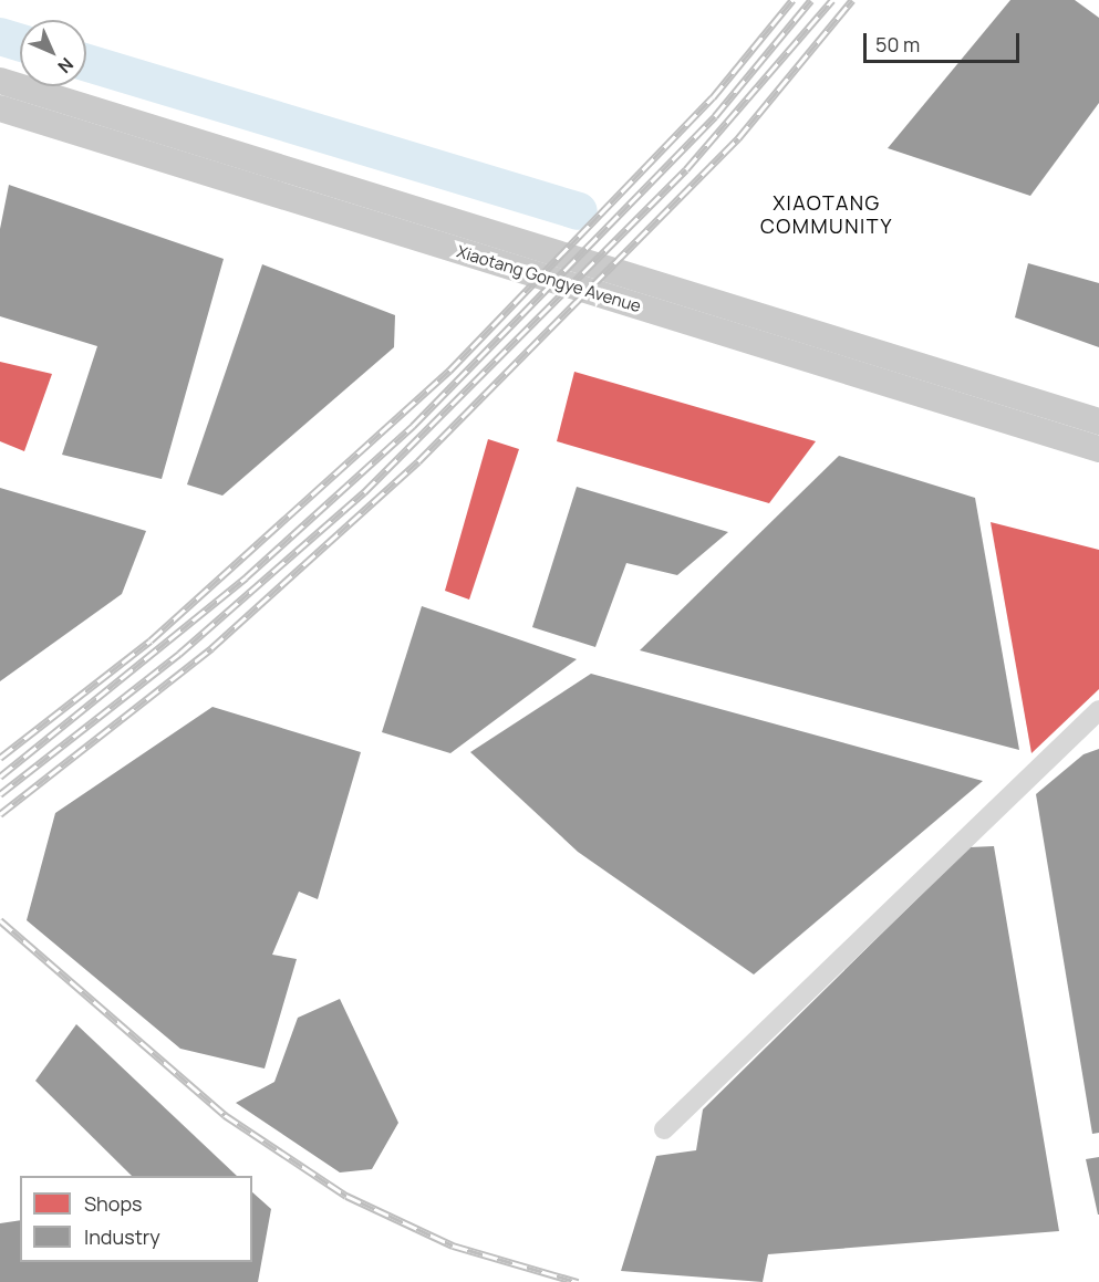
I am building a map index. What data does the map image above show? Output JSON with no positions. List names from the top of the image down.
{
  "streets": {
    "main road": ["Xiaotang Gongye Avenue"]
  },
  "districts": ["XIAOTANG COMMUNITY"],
  "legend": ["Shops", "Industry"],
  "scale_bar": "50 m",
  "north": "bottom right"
}
